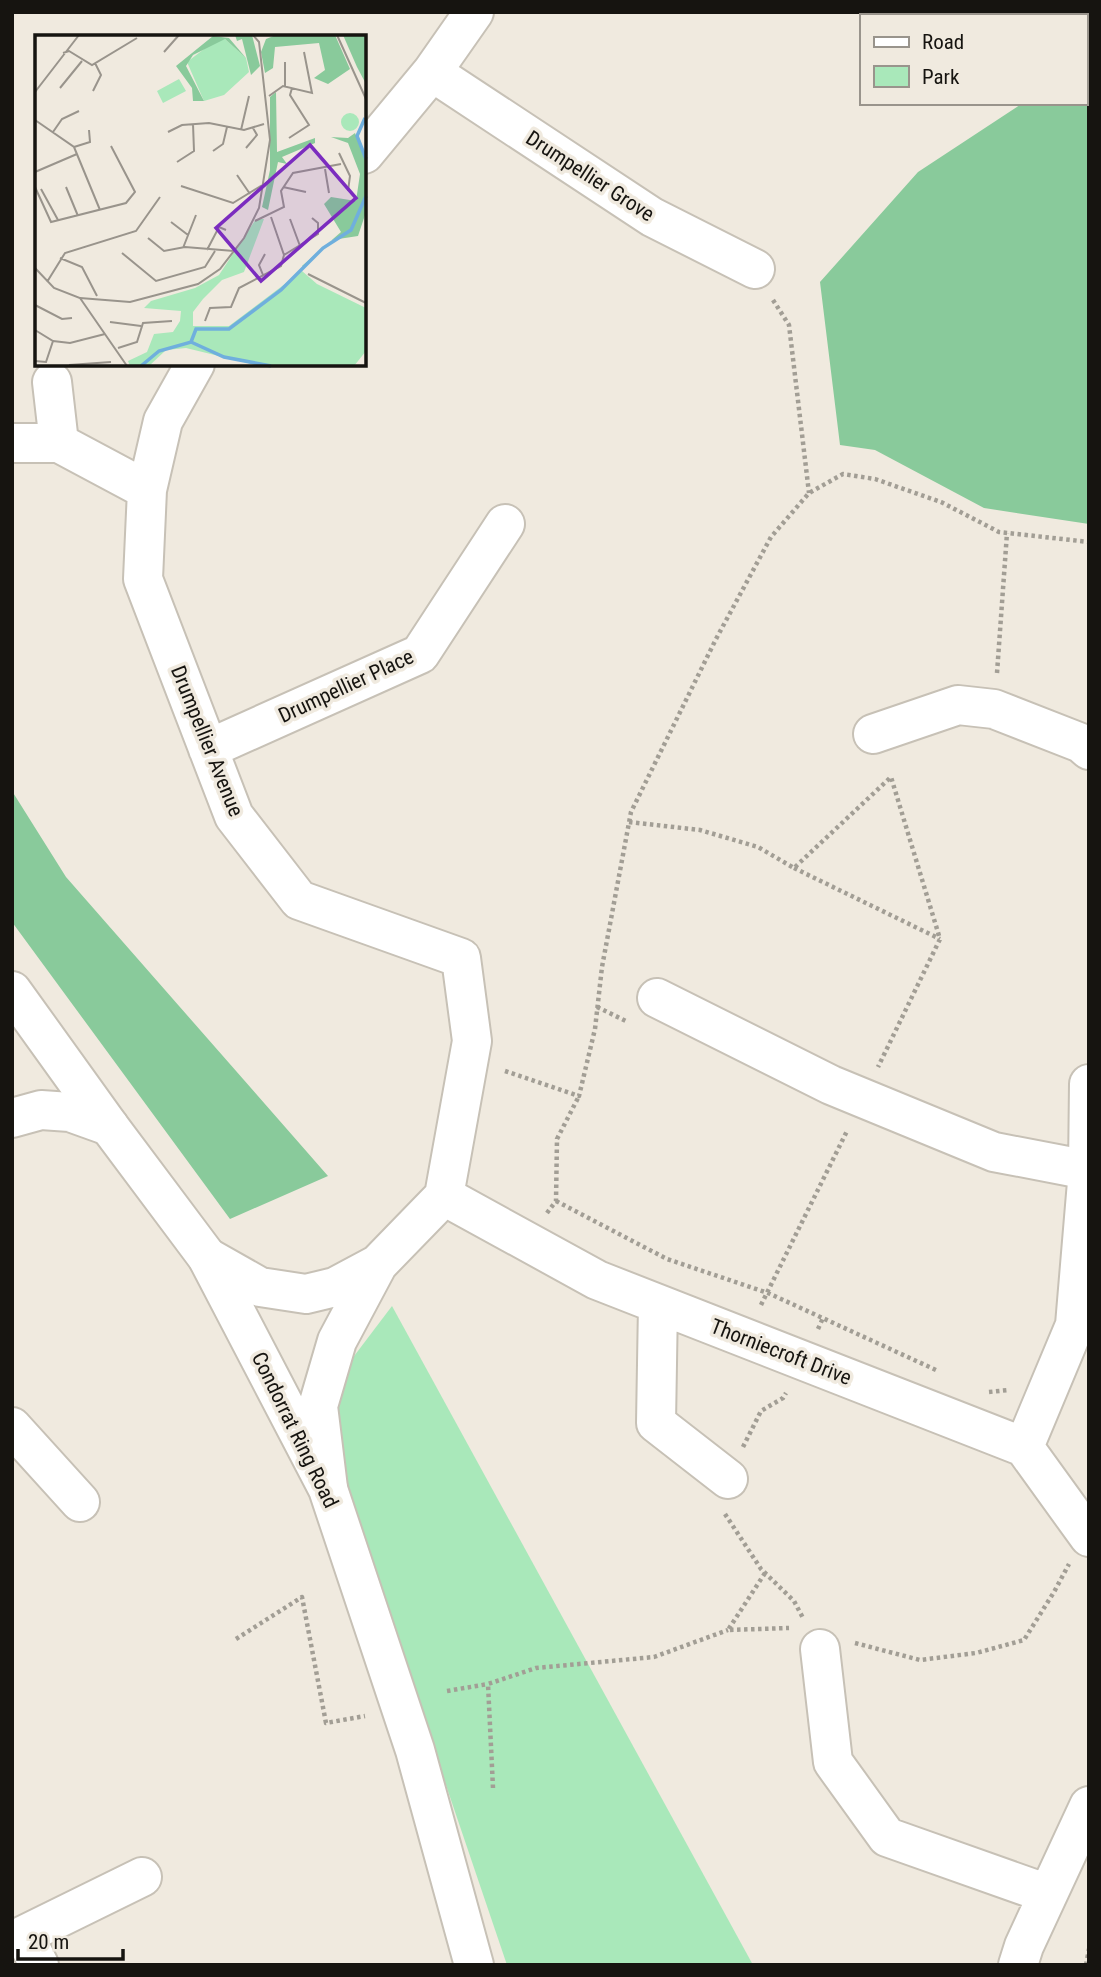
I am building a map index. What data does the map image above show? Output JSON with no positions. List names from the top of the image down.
{
  "streets": {
    "street": [
      "Drumpellier Grove",
      "Drumpellier Place",
      "Drumpellier Avenue",
      "Thorniecroft Drive",
      "Condorrat Ring Road"
    ]
  },
  "crossings": [
    ["Drumpellier Place", "Drumpellier Avenue"],
    ["Drumpellier Avenue", "Thorniecroft Drive"]
  ],
  "legend": ["Road", "Park"],
  "scale_bar": "20 m"
}
